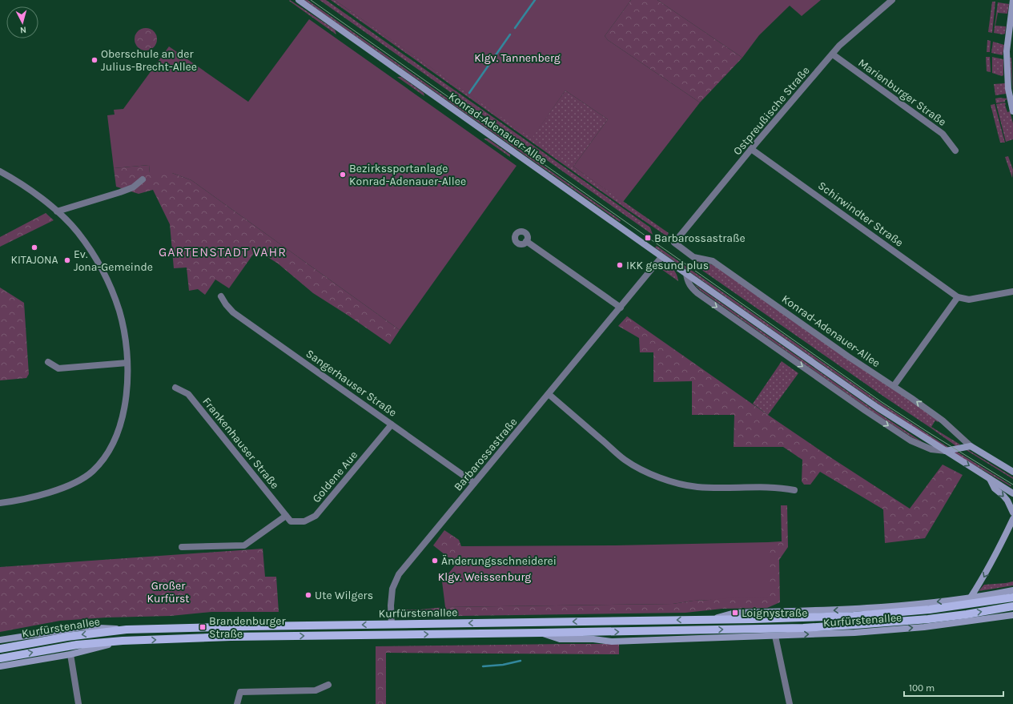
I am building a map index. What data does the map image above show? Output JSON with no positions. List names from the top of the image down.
{
  "streets": {
    "main road": ["Konrad-Adenauer-Allee", "Kurfürstenallee"],
    "street": [
      "Marienburger Straße",
      "Ostpreußische Straße",
      "Schirwindter Straße",
      "Sangerhauser Straße",
      "Frankenhauser Straße",
      "Barbarossastraße",
      "Goldene Aue"
    ]
  },
  "crossings": [
    ["Marienburger Straße", "Ostpreußische Straße"],
    ["Ostpreußische Straße", "Konrad-Adenauer-Allee"],
    ["Ostpreußische Straße", "Schirwindter Straße"],
    ["Konrad-Adenauer-Allee", "Barbarossastraße"],
    ["Sangerhauser Straße", "Barbarossastraße"],
    ["Sangerhauser Straße", "Goldene Aue"],
    ["Frankenhauser Straße", "Goldene Aue"],
    ["Barbarossastraße", "Kurfürstenallee"]
  ],
  "districts": ["GARTENSTADT VAHR"],
  "parks": ["Klgv. Tannenberg", "Klgv. Weissenburg", "Großer Kurfürst"],
  "places": {
    "other": [
      "Oberschule an der Julius-Brecht-Allee",
      "Bezirkssportanlage Konrad-Adenauer-Allee",
      "KITAJONA",
      "Ev. Jona-Gemeinde",
      "IKK gesund plus",
      "Änderungsschneiderei",
      "Ute Wilgers"
    ],
    "transit": ["Barbarossastraße", "Loignystraße", "Brandenburger Straße"]
  },
  "scale_bar": "100 m",
  "north": "bottom"
}
